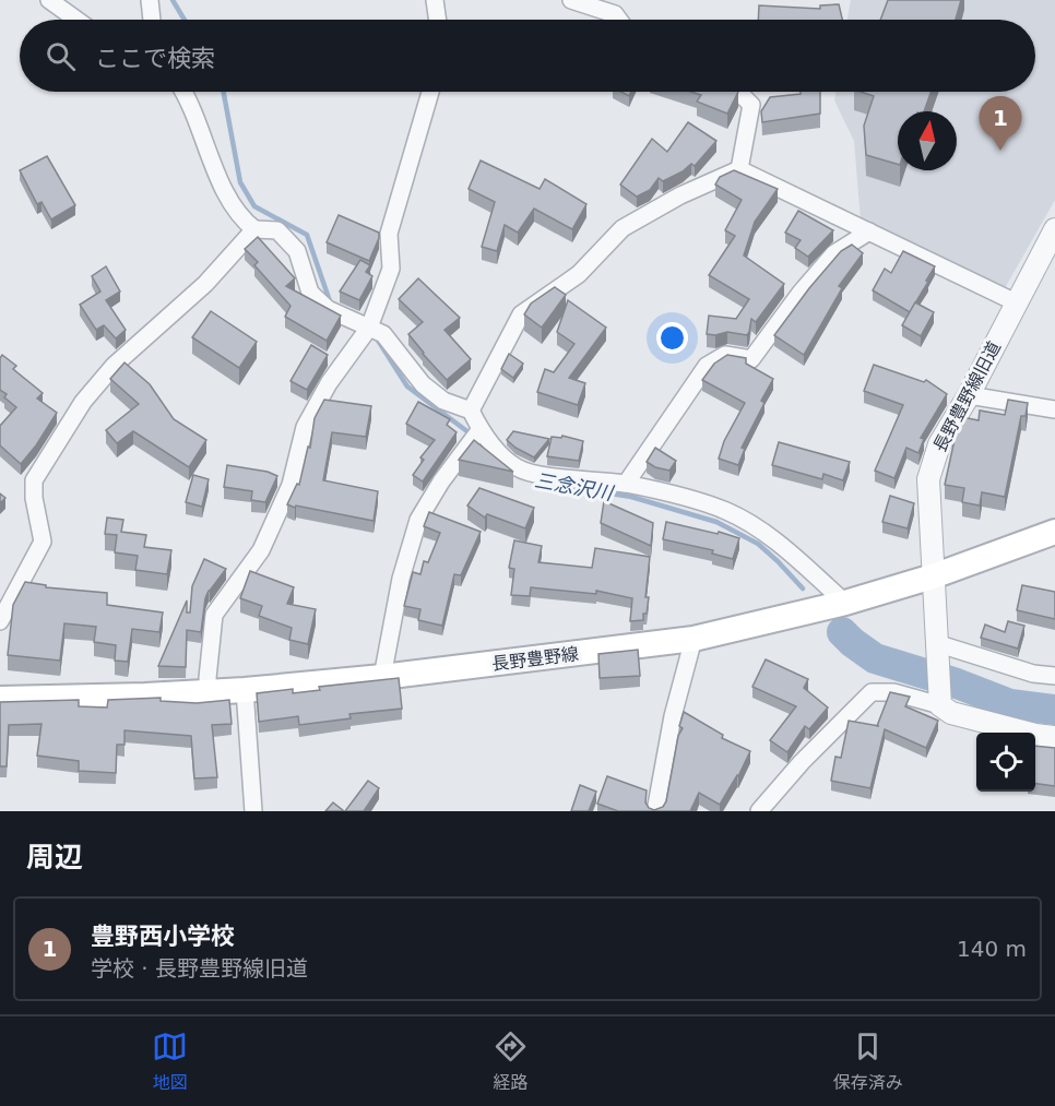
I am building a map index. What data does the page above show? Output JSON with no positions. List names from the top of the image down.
{
  "streets": {
    "main road": ["長野豊野線"],
    "street": ["長野豊野線旧道"]
  },
  "crossings": [
    ["長野豊野線旧道", "長野豊野線"]
  ],
  "water": ["三念沢川"],
  "north": "top",
  "page": {
    "search": "ここで検索",
    "pins": "1",
    "heading": "周辺",
    "list": [
      {
        "mark": "1",
        "name": "豊野西小学校",
        "note": "学校 · 長野豊野線旧道",
        "value": "140 m"
      }
    ],
    "nav": ["地図", "経路", "保存済み"]
  }
}
